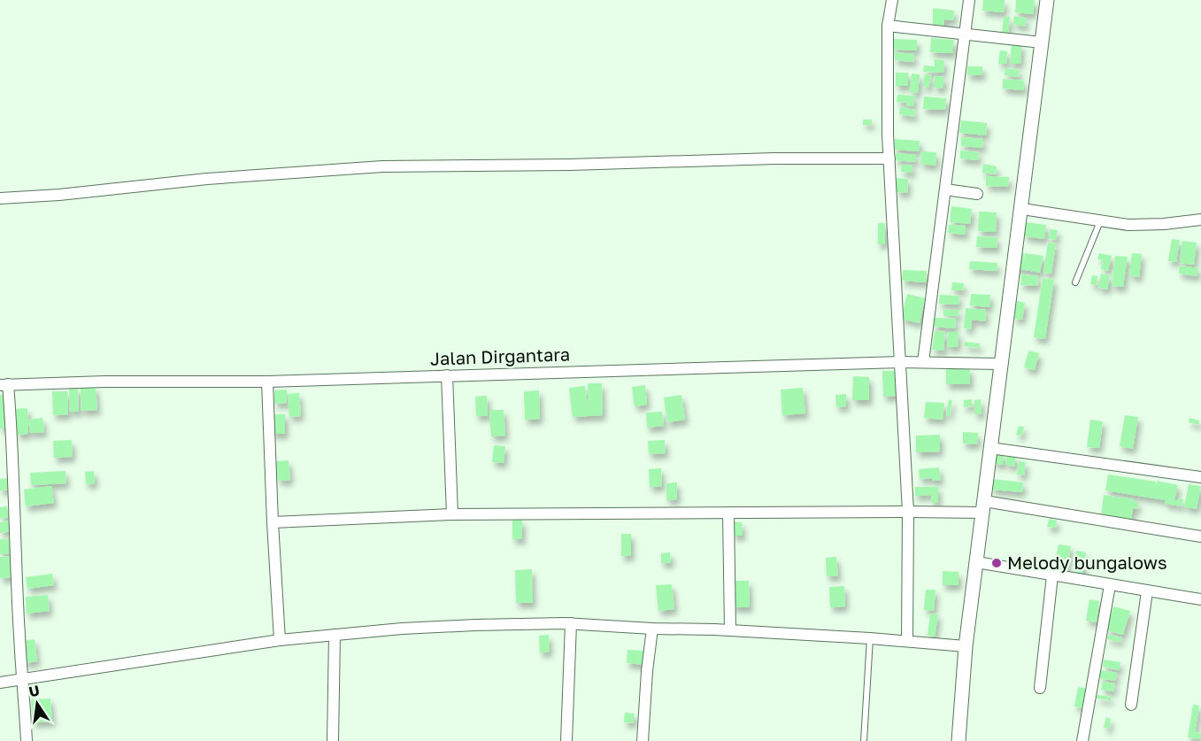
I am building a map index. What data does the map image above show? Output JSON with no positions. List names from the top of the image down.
{
  "streets": {
    "street": ["Jalan Dirgantara"]
  },
  "places": ["Melody bungalows"],
  "north": "top"
}
